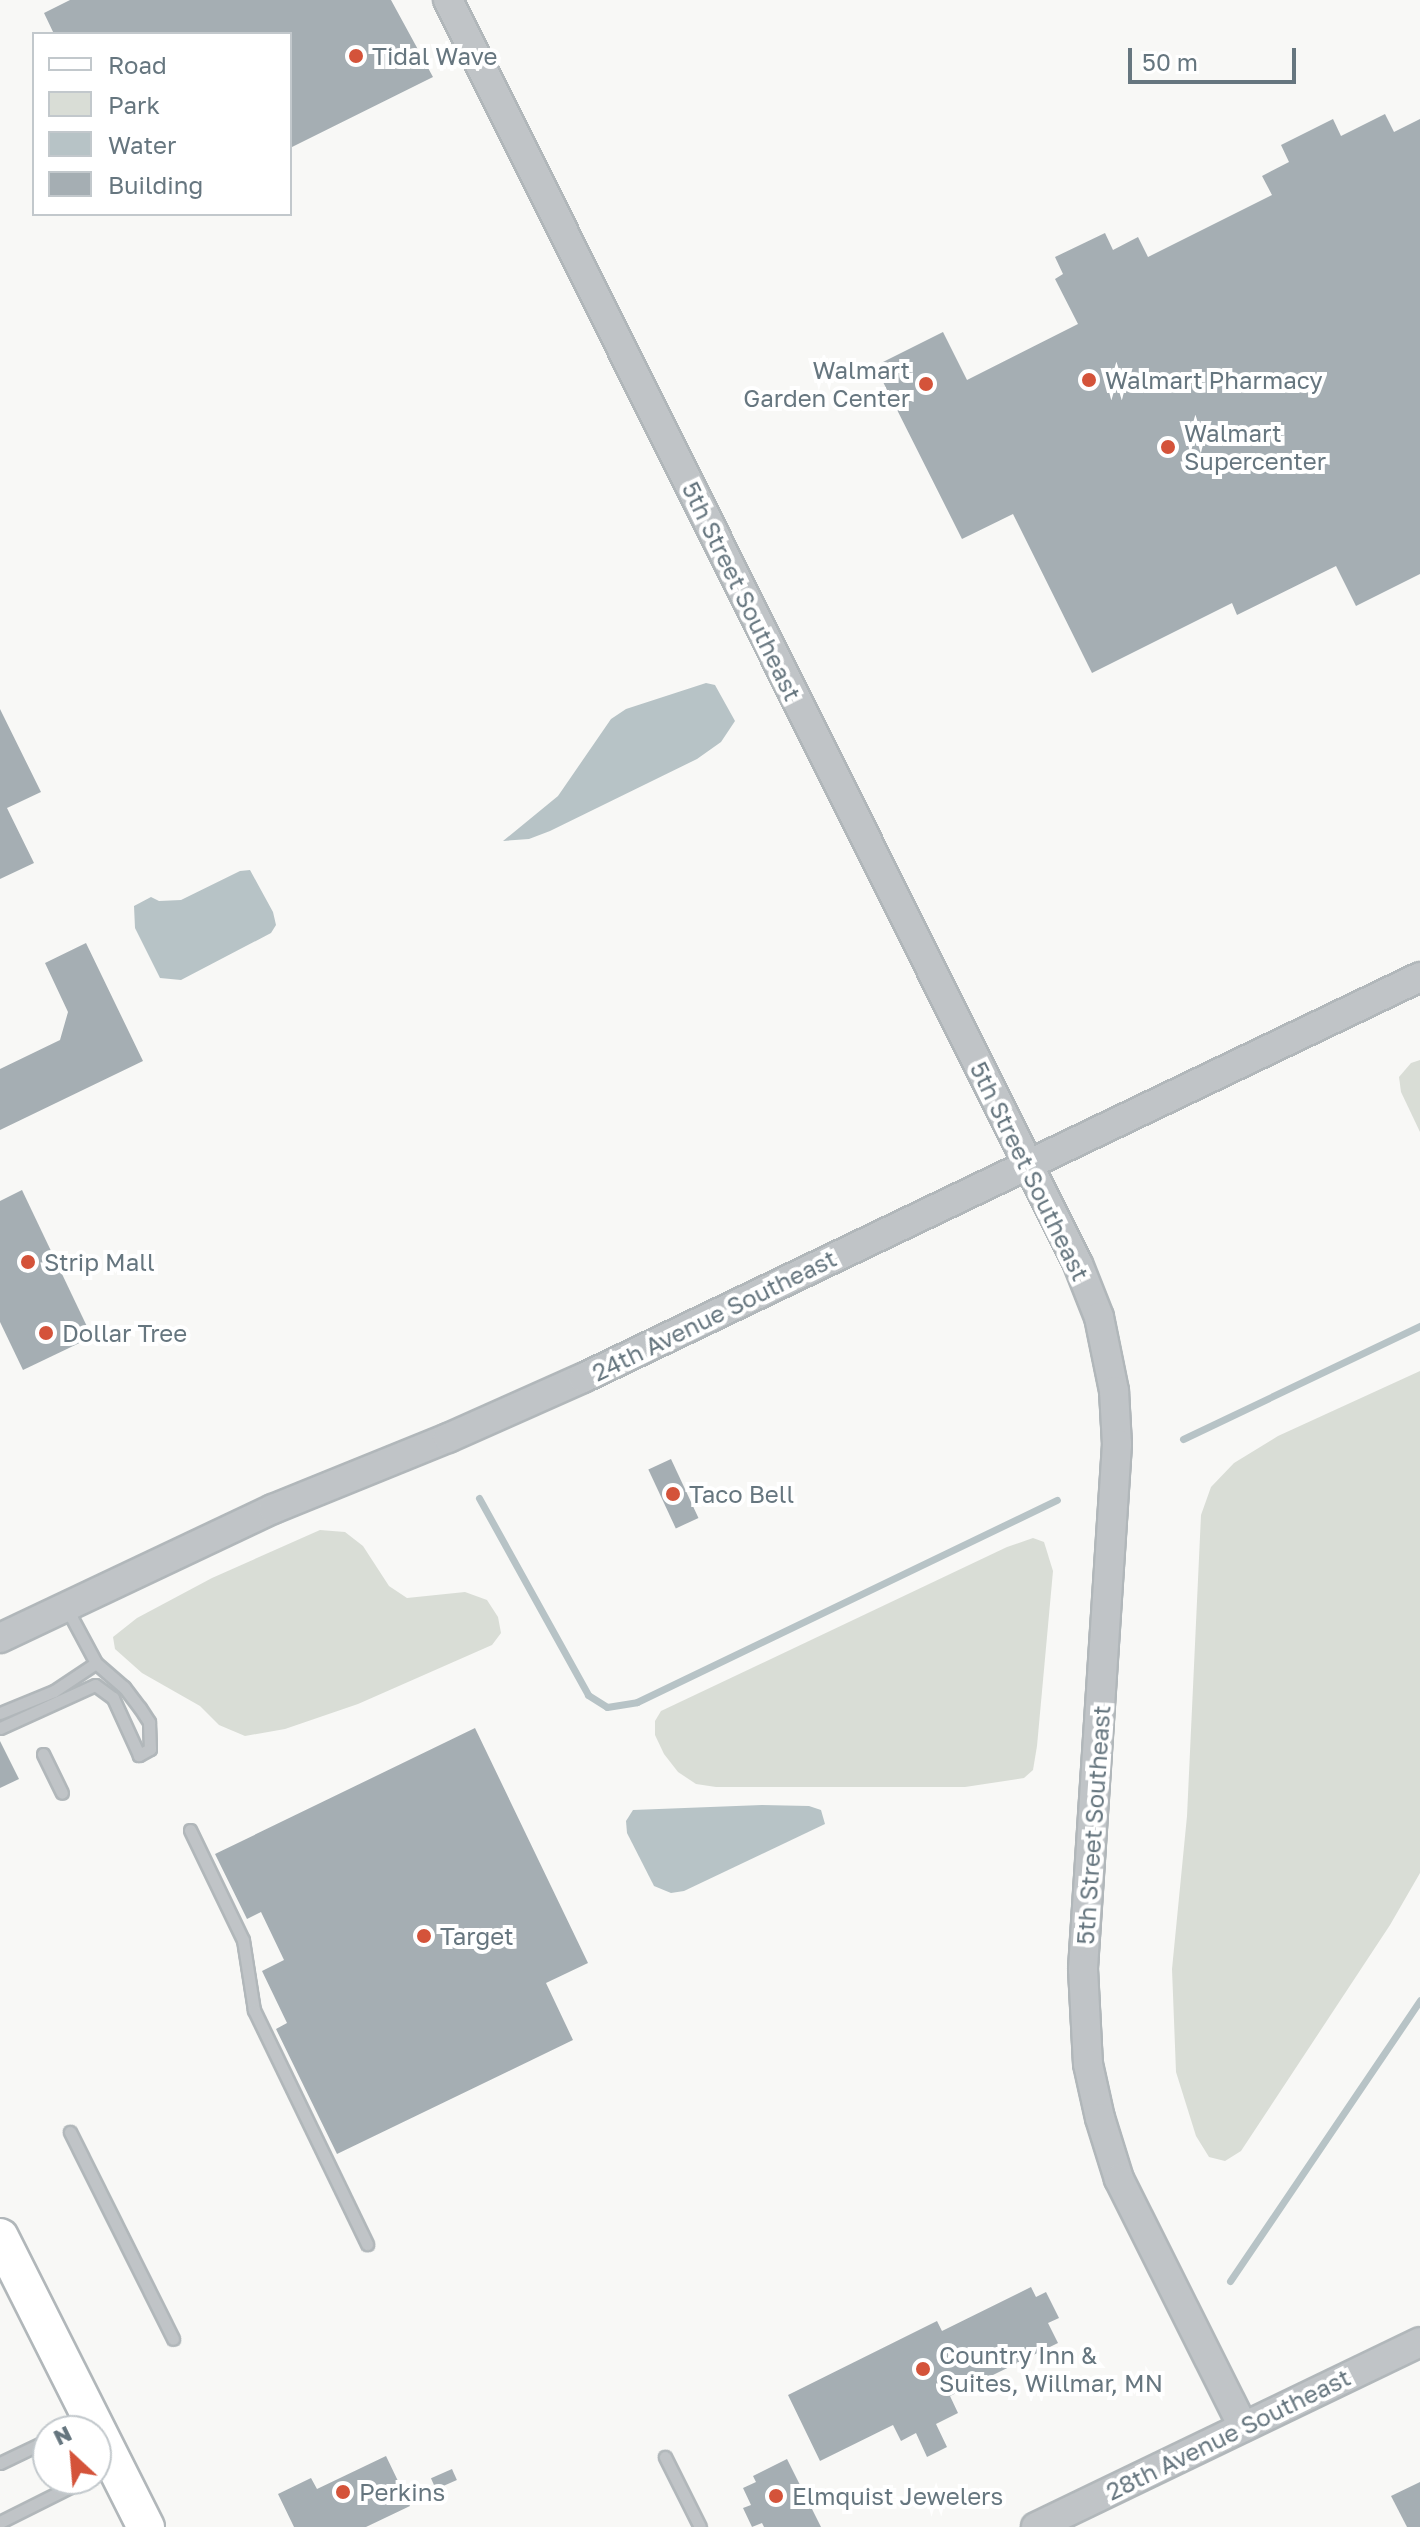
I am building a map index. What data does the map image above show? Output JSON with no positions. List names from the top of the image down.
{
  "streets": {
    "street": ["5th Street Southeast", "24th Avenue Southeast", "28th Avenue Southeast"]
  },
  "crossings": [
    ["5th Street Southeast", "24th Avenue Southeast"],
    ["5th Street Southeast", "28th Avenue Southeast"]
  ],
  "places": [
    "Tidal Wave",
    "Walmart Pharmacy",
    "Walmart Garden Center",
    "Walmart Supercenter",
    "Strip Mall",
    "Dollar Tree",
    "Taco Bell",
    "Target",
    "Country Inn & Suites, Willmar, MN",
    "Perkins",
    "Elmquist Jewelers"
  ],
  "legend": [
    "Road",
    "Park",
    "Water",
    "Building"
  ],
  "scale_bar": "50 m",
  "north": "top left"
}
